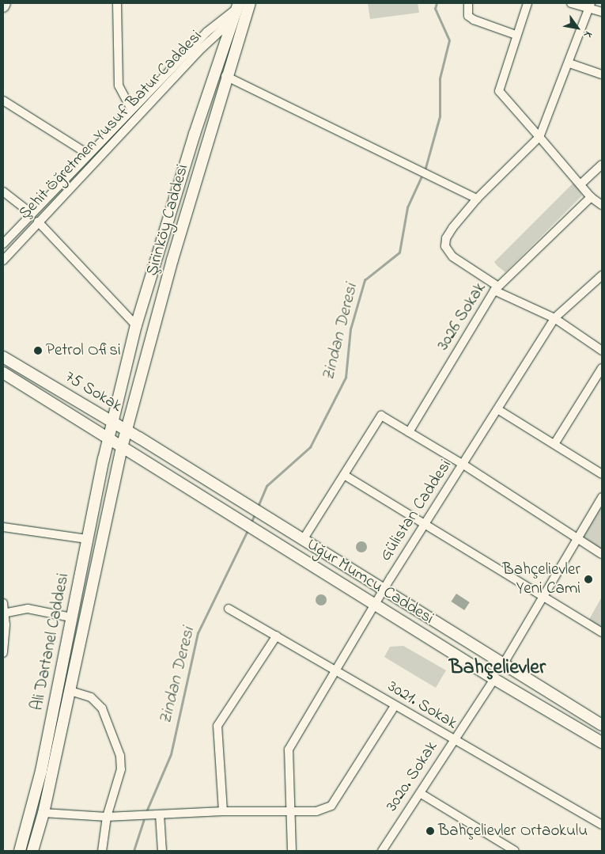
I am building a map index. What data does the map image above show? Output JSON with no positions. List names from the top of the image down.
{
  "streets": {
    "main road": [
      "Şirinköy Caddesi",
      "75 Sokak",
      "Uğur Mumcu Caddesi",
      "Ali Dartanel Caddesi"
    ],
    "street": [
      "Şehit Öğretmen Yusuf Batur Caddesi",
      "3026 Sokak",
      "Gülistan Caddesi",
      "3021. Sokak",
      "3020. Sokak"
    ]
  },
  "crossings": [
    ["Şehit Öğretmen Yusuf Batur Caddesi", "Şirinköy Caddesi"],
    ["Şirinköy Caddesi", "75 Sokak"],
    ["Şirinköy Caddesi", "Uğur Mumcu Caddesi"],
    ["Şirinköy Caddesi", "Ali Dartanel Caddesi"],
    ["75 Sokak", "Uğur Mumcu Caddesi"],
    ["75 Sokak", "Ali Dartanel Caddesi"],
    ["Gülistan Caddesi", "Uğur Mumcu Caddesi"],
    ["Gülistan Caddesi", "3021. Sokak"],
    ["Uğur Mumcu Caddesi", "Ali Dartanel Caddesi"],
    ["Uğur Mumcu Caddesi", "3020. Sokak"],
    ["3021. Sokak", "3020. Sokak"]
  ],
  "districts": ["Bahçelievler"],
  "water": ["Zindan Deresi"],
  "places": ["Petrol Ofisi", "Bahçelievler Yeni Cami", "Bahçelievler Ortaokulu"],
  "north": "bottom right"
}
